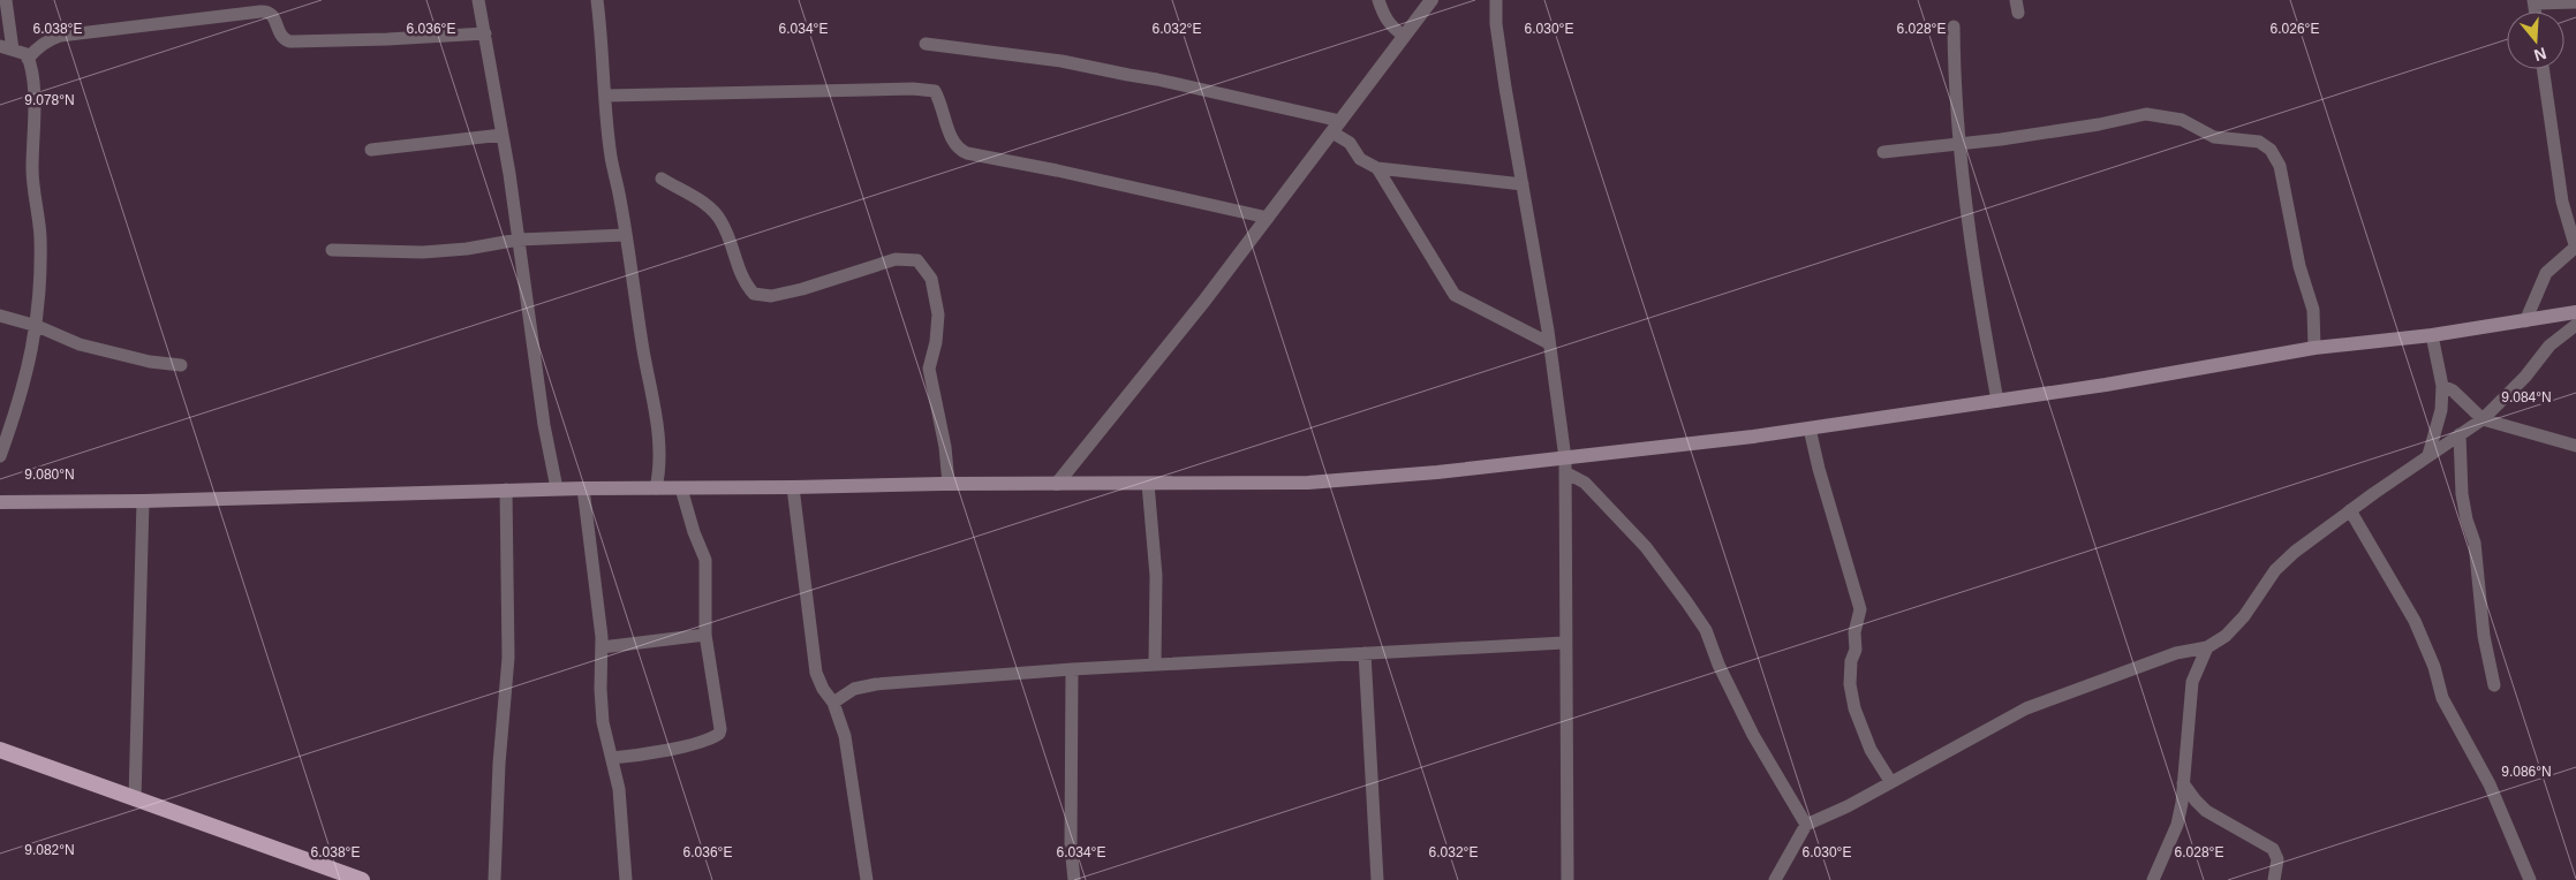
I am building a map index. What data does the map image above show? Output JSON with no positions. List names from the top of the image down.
{
  "north": "bottom",
  "coordinates": [
    "6.038°E",
    "6.036°E",
    "6.034°E",
    "6.032°E",
    "6.030°E",
    "6.028°E",
    "6.026°E",
    "9.078°N",
    "9.084°N",
    "9.080°N",
    "9.086°N",
    "9.082°N"
  ]
}
